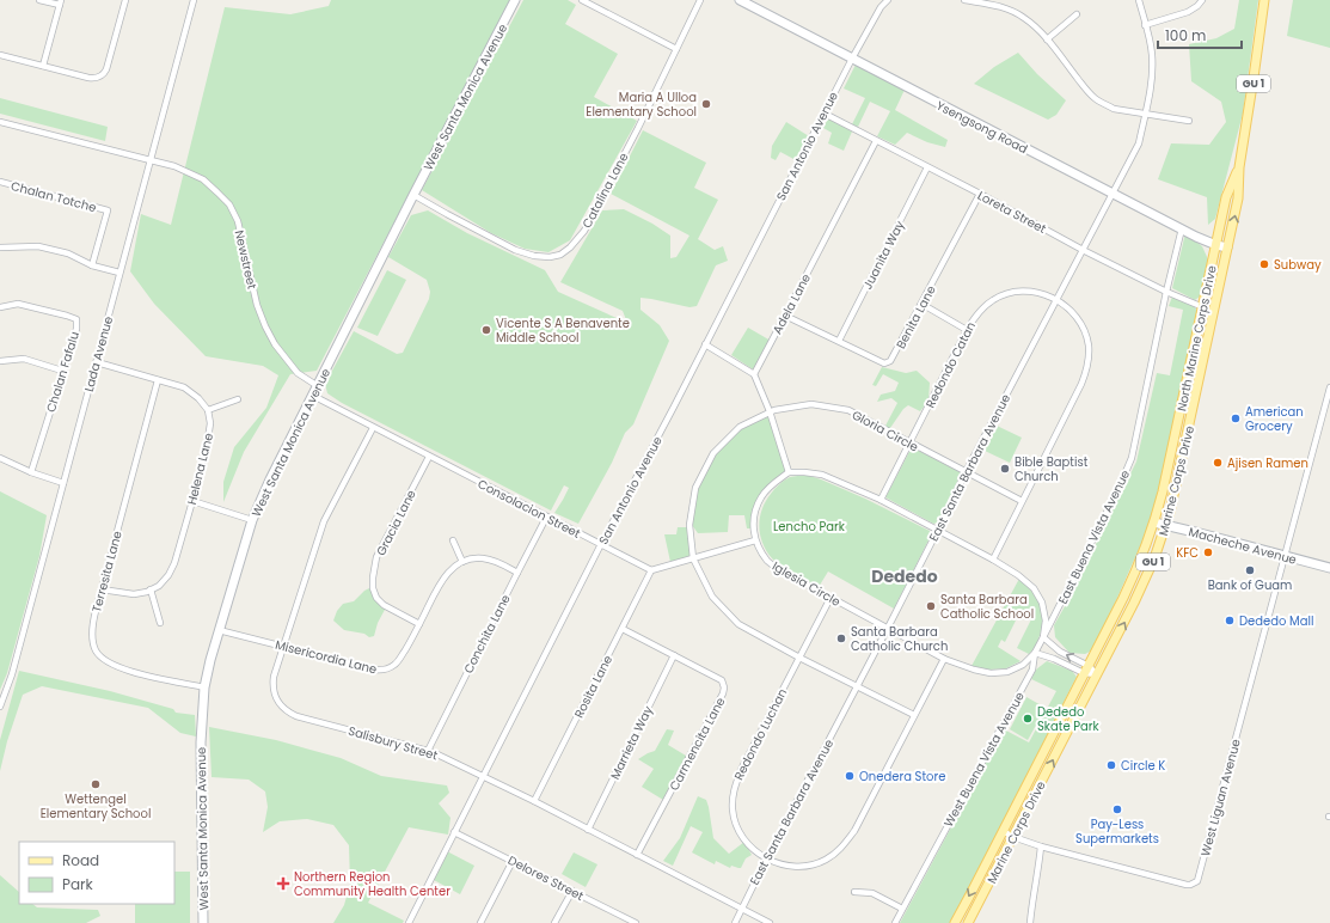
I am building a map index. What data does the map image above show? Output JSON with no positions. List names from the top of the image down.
{
  "streets": {
    "main road": [
      "GU 1",
      "West Santa Monica Avenue",
      "Ysengsong Road",
      "North Marine Corps Drive",
      "Marine Corps Drive",
      "Macheche Avenue"
    ],
    "street": [
      "San Antonio Avenue",
      "Catalina Lane",
      "Chalan Totche",
      "Loreta Street",
      "Juanita Way",
      "Newstreet",
      "Adela Lane",
      "Benita Lane",
      "Lada Avenue",
      "Redondo Catan",
      "Chalan Fafalu",
      "Gloria Circle",
      "East Santa Barbara Avenue",
      "Helena Lane",
      "Consolacion Street",
      "Gracia Lane",
      "East Buena Vista Avenue",
      "Terresita Lane",
      "Iglesia Circle",
      "Conchita Lane",
      "Misericordia Lane",
      "Rosita Lane",
      "Redondo Luchan",
      "Salisbury Street",
      "Marrieta Way",
      "Carmencita Lane",
      "West Buena Vista Avenue",
      "West Liguan Avenue",
      "Delores Street"
    ]
  },
  "crossings": [
    ["West Santa Monica Avenue", "Catalina Lane"],
    ["West Santa Monica Avenue", "Newstreet"],
    ["West Santa Monica Avenue", "Consolacion Street"],
    ["West Santa Monica Avenue", "Terresita Lane"],
    ["West Santa Monica Avenue", "Misericordia Lane"],
    ["Ysengsong Road", "San Antonio Avenue"],
    ["Ysengsong Road", "North Marine Corps Drive"],
    ["Ysengsong Road", "East Santa Barbara Avenue"],
    ["Ysengsong Road", "Marine Corps Drive"],
    ["Ysengsong Road", "East Buena Vista Avenue"],
    ["San Antonio Avenue", "Loreta Street"],
    ["San Antonio Avenue", "Consolacion Street"],
    ["San Antonio Avenue", "Salisbury Street"],
    ["San Antonio Avenue", "Delores Street"],
    ["Loreta Street", "Juanita Way"],
    ["Loreta Street", "Adela Lane"],
    ["Loreta Street", "Benita Lane"],
    ["Loreta Street", "North Marine Corps Drive"],
    ["Loreta Street", "East Santa Barbara Avenue"],
    ["Loreta Street", "East Buena Vista Avenue"],
    ["Juanita Way", "Benita Lane"],
    ["Newstreet", "Lada Avenue"],
    ["Adela Lane", "Benita Lane"],
    ["North Marine Corps Drive", "Marine Corps Drive"],
    ["North Marine Corps Drive", "Macheche Avenue"],
    ["Redondo Catan", "Gloria Circle"],
    ["Redondo Catan", "East Santa Barbara Avenue"],
    ["Redondo Catan", "Iglesia Circle"],
    ["Gloria Circle", "East Santa Barbara Avenue"],
    ["Gloria Circle", "Redondo Luchan"],
    ["East Santa Barbara Avenue", "Iglesia Circle"],
    ["East Santa Barbara Avenue", "Redondo Luchan"],
    ["East Santa Barbara Avenue", "Salisbury Street"],
    ["Helena Lane", "Terresita Lane"],
    ["Marine Corps Drive", "Macheche Avenue"],
    ["Consolacion Street", "Gracia Lane"],
    ["Consolacion Street", "Conchita Lane"],
    ["Consolacion Street", "Rosita Lane"],
    ["Consolacion Street", "Salisbury Street"],
    ["Gracia Lane", "Misericordia Lane"],
    ["East Buena Vista Avenue", "Iglesia Circle"],
    ["Macheche Avenue", "West Liguan Avenue"],
    ["Iglesia Circle", "Redondo Luchan"],
    ["Iglesia Circle", "West Buena Vista Avenue"],
    ["Conchita Lane", "Salisbury Street"],
    ["Misericordia Lane", "Salisbury Street"],
    ["Rosita Lane", "Salisbury Street"],
    ["Rosita Lane", "Carmencita Lane"],
    ["Salisbury Street", "Marrieta Way"],
    ["Salisbury Street", "Carmencita Lane"],
    ["Marrieta Way", "Carmencita Lane"]
  ],
  "one_way": ["Marine Corps Drive"],
  "districts": ["Dededo"],
  "parks": ["Lencho Park"],
  "places": {
    "other": [
      "Maria A Ulloa Elementary School",
      "Subway",
      "Vicente S A Benavente Middle School",
      "American Grocery",
      "Ajisen Ramen",
      "Bible Baptist Church",
      "KFC",
      "Bank of Guam",
      "Santa Barbara Catholic School",
      "Dededo Mall",
      "Santa Barbara Catholic Church",
      "Dededo Skate Park",
      "Circle K",
      "Onedera Store",
      "Wettengel Elementary School",
      "Pay-Less Supermarkets"
    ],
    "health": ["Northern Region Community Health Center"]
  },
  "legend": ["Road", "Park"],
  "scale_bar": "100 m"
}
